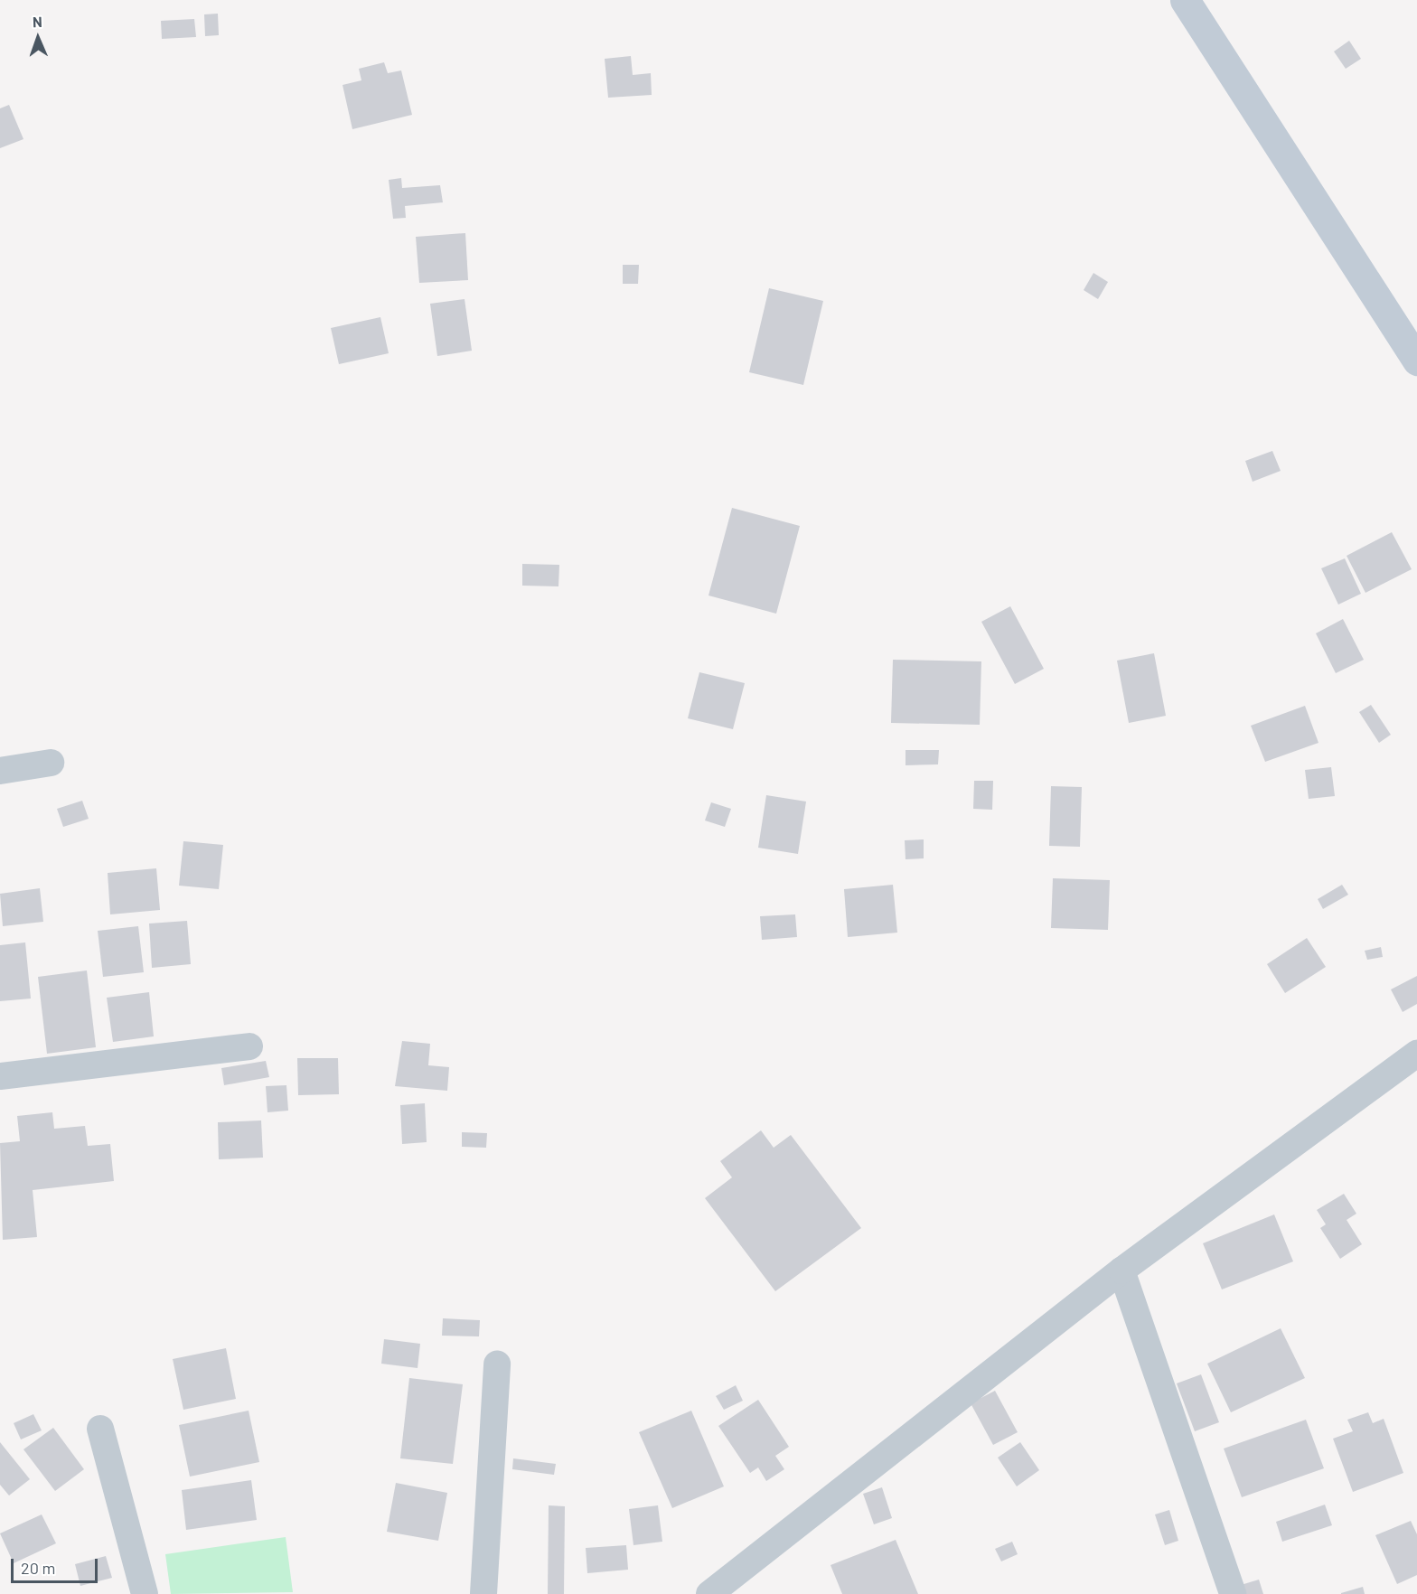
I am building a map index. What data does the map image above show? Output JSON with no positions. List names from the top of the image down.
{
  "scale_bar": "20 m",
  "north": "top"
}
